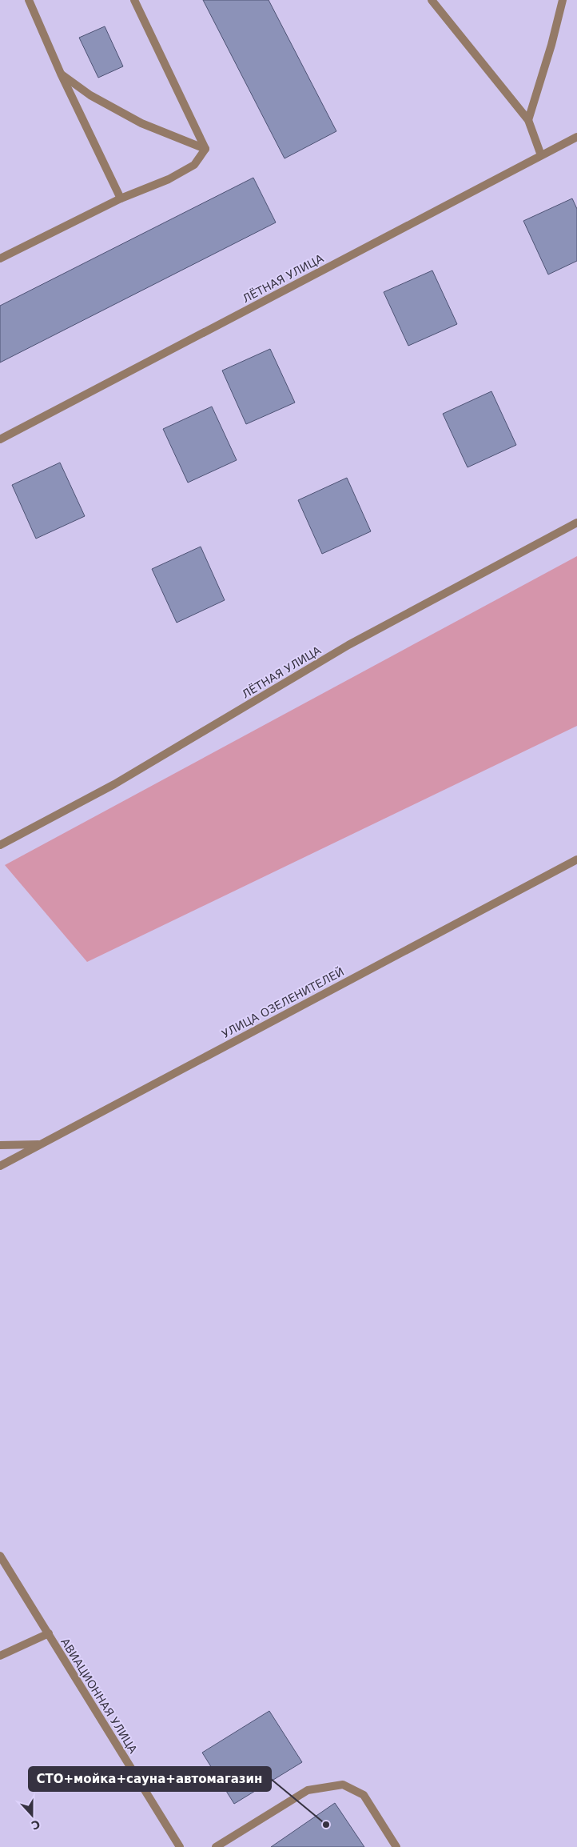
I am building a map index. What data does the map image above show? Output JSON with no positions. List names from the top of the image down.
{
  "streets": {
    "street": ["ЛЁТНАЯ УЛИЦА", "УЛИЦА ОЗЕЛЕНИТЕЛЕЙ", "АВИАЦИОННАЯ УЛИЦА"]
  },
  "places": ["СТО+мойка+сауна+автомагазин"],
  "north": "bottom"
}
